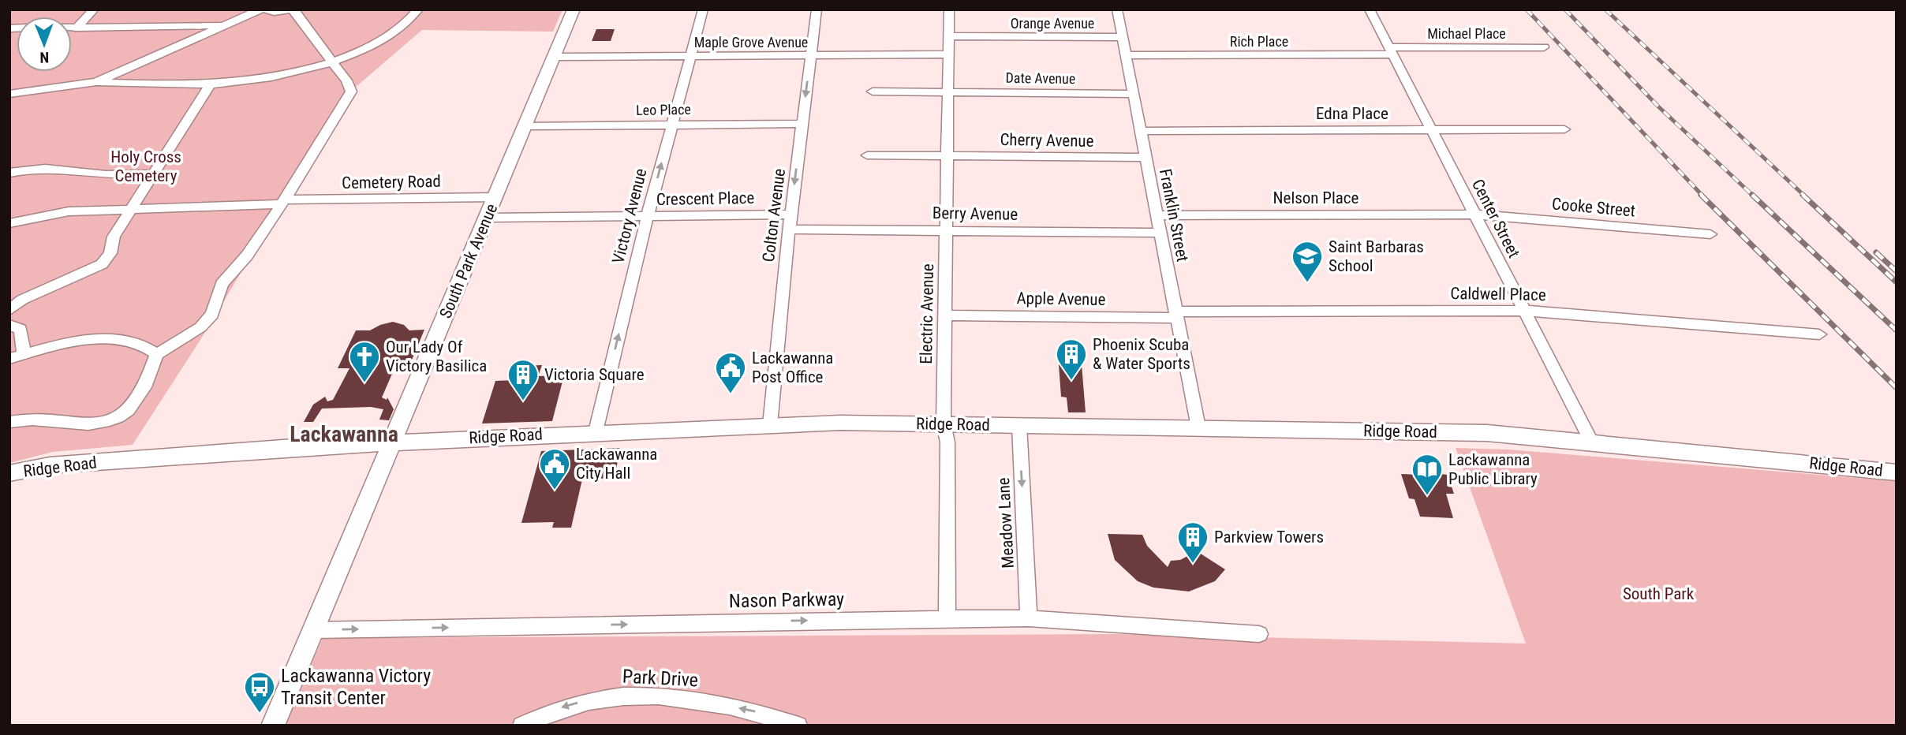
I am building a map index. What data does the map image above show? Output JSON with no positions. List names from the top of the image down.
{
  "streets": {
    "main road": ["South Park Avenue", "Ridge Road"],
    "street": [
      "Orange Avenue",
      "Michael Place",
      "Rich Place",
      "Maple Grove Avenue",
      "Date Avenue",
      "Leo Place",
      "Edna Place",
      "Cherry Avenue",
      "Cemetery Road",
      "Nelson Place",
      "Crescent Place",
      "Cooke Street",
      "Berry Avenue",
      "Colton Avenue",
      "Franklin Street",
      "Victory Avenue",
      "Center Street",
      "Caldwell Place",
      "Apple Avenue",
      "Electric Avenue",
      "Meadow Lane",
      "Nason Parkway",
      "Park Drive"
    ]
  },
  "crossings": [
    ["Orange Avenue", "Franklin Street"],
    ["Orange Avenue", "Electric Avenue"],
    ["Michael Place", "Rich Place"],
    ["Michael Place", "Center Street"],
    ["Rich Place", "Franklin Street"],
    ["Rich Place", "Center Street"],
    ["Maple Grove Avenue", "Colton Avenue"],
    ["Maple Grove Avenue", "Victory Avenue"],
    ["Maple Grove Avenue", "South Park Avenue"],
    ["Maple Grove Avenue", "Electric Avenue"],
    ["Date Avenue", "Franklin Street"],
    ["Date Avenue", "Electric Avenue"],
    ["Leo Place", "Colton Avenue"],
    ["Leo Place", "Victory Avenue"],
    ["Leo Place", "South Park Avenue"],
    ["Edna Place", "Franklin Street"],
    ["Edna Place", "Center Street"],
    ["Cherry Avenue", "Franklin Street"],
    ["Cherry Avenue", "Electric Avenue"],
    ["Cemetery Road", "South Park Avenue"],
    ["Nelson Place", "Cooke Street"],
    ["Nelson Place", "Franklin Street"],
    ["Nelson Place", "Center Street"],
    ["Crescent Place", "Colton Avenue"],
    ["Crescent Place", "Victory Avenue"],
    ["Crescent Place", "South Park Avenue"],
    ["Cooke Street", "Center Street"],
    ["Berry Avenue", "Colton Avenue"],
    ["Berry Avenue", "Franklin Street"],
    ["Berry Avenue", "Electric Avenue"],
    ["Colton Avenue", "Ridge Road"],
    ["Franklin Street", "Caldwell Place"],
    ["Franklin Street", "Apple Avenue"],
    ["Franklin Street", "Ridge Road"],
    ["Victory Avenue", "Ridge Road"],
    ["Center Street", "Caldwell Place"],
    ["Center Street", "Ridge Road"],
    ["South Park Avenue", "Ridge Road"],
    ["South Park Avenue", "Nason Parkway"],
    ["Caldwell Place", "Apple Avenue"],
    ["Apple Avenue", "Electric Avenue"],
    ["Electric Avenue", "Ridge Road"],
    ["Electric Avenue", "Nason Parkway"],
    ["Ridge Road", "Meadow Lane"],
    ["Meadow Lane", "Nason Parkway"]
  ],
  "one_way": [
    "Colton Avenue",
    "Victory Avenue",
    "Meadow Lane",
    "Nason Parkway",
    "Park Drive"
  ],
  "districts": ["Lackawanna"],
  "parks": ["Holy Cross Cemetery", "South Park"],
  "places": {
    "school or university": ["Saint Barbaras School"],
    "building": ["Phoenix Scuba & Water Sports", "Victoria Square", "Parkview Towers"],
    "church": ["Our Lady Of Victory Basilica"],
    "public building": ["Lackawanna Post Office", "Lackawanna City Hall"],
    "library": ["Lackawanna Public Library"],
    "bus stop": ["Lackawanna Victory Transit Center"]
  },
  "north": "bottom"
}
